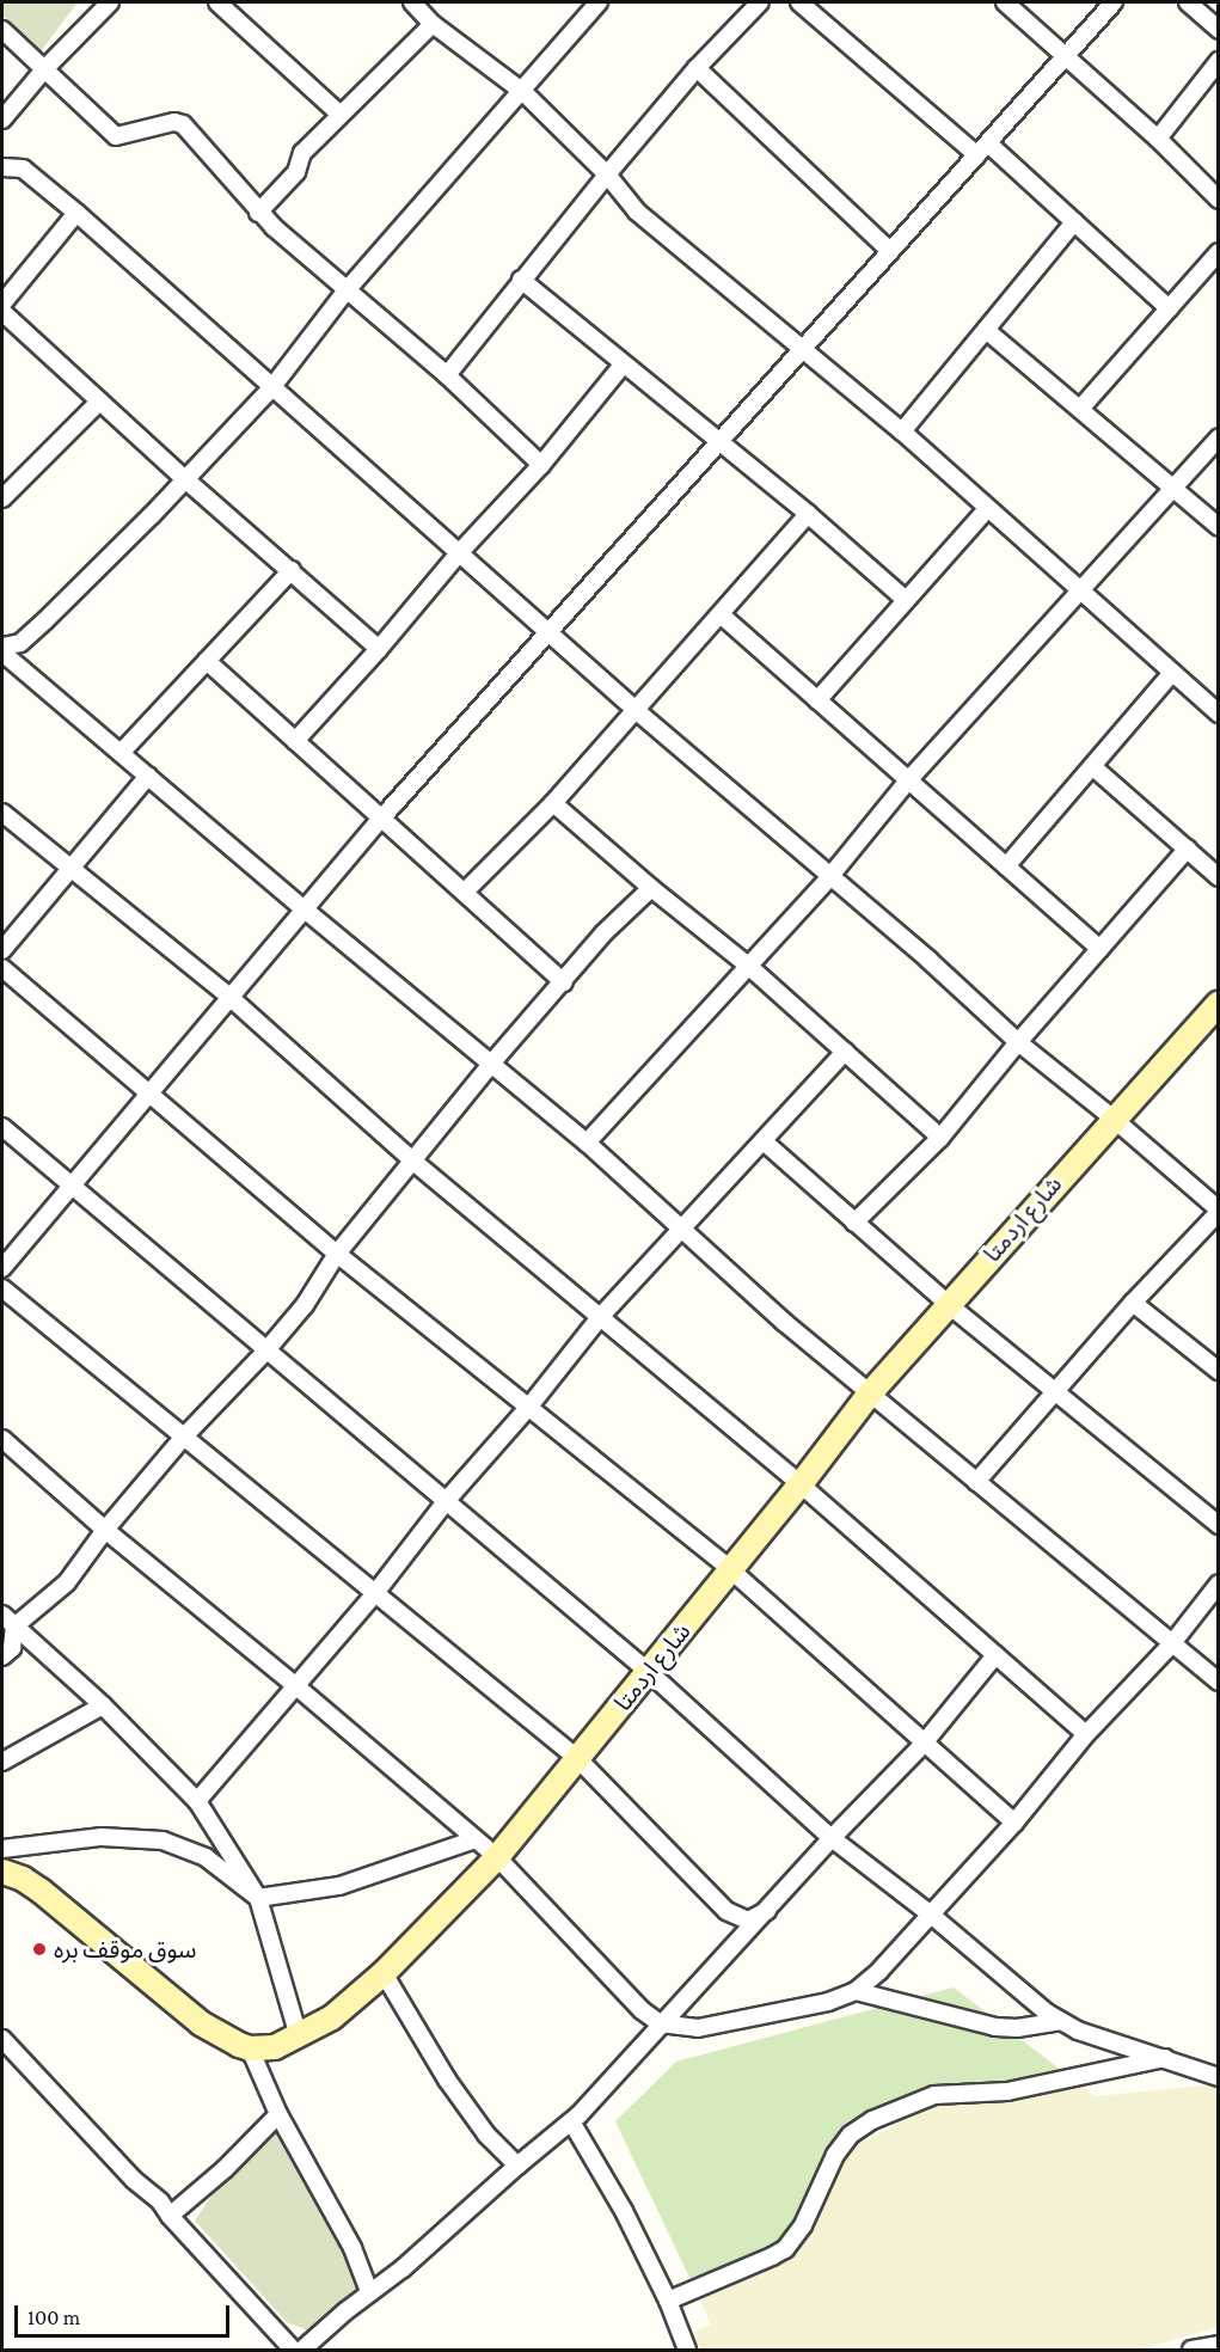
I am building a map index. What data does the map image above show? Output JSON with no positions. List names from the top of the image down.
{
  "streets": {
    "main road": ["شارع اردمتا"]
  },
  "places": ["سوق موقف بره"],
  "scale_bar": "100 m"
}
